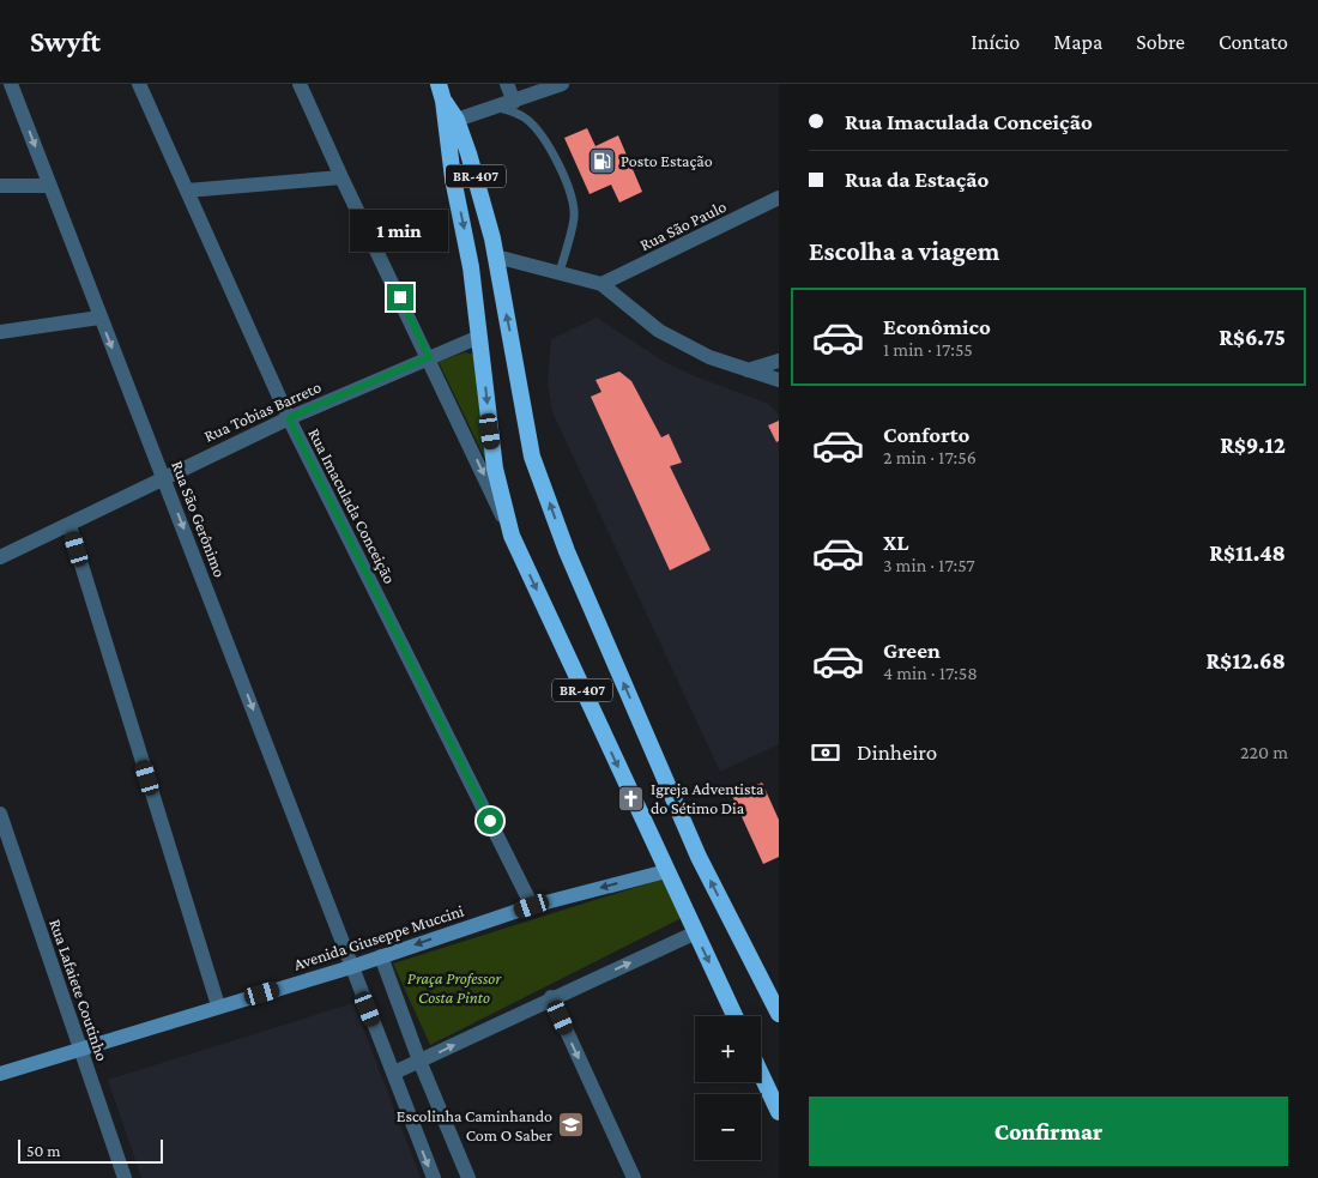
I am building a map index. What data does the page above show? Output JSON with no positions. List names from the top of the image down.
{
  "streets": {
    "highway": ["BR-407"],
    "main road": ["Avenida Giuseppe Muccini"],
    "street": [
      "Rua São Paulo",
      "Rua Tobias Barreto",
      "Rua Imaculada Conceição",
      "Rua São Gerônimo",
      "Rua Lafaiete Coutinho"
    ]
  },
  "crossings": [
    ["BR-407", "Rua Tobias Barreto"],
    ["BR-407", "Avenida Giuseppe Muccini"],
    ["Rua Tobias Barreto", "Rua Imaculada Conceição"],
    ["Rua Tobias Barreto", "Rua São Gerônimo"],
    ["Rua Imaculada Conceição", "Avenida Giuseppe Muccini"],
    ["Rua São Gerônimo", "Avenida Giuseppe Muccini"],
    ["Avenida Giuseppe Muccini", "Rua Lafaiete Coutinho"]
  ],
  "one_way": ["Avenida Giuseppe Muccini"],
  "parks": ["Praça Professor Costa Pinto"],
  "places": {
    "fuel station": ["Posto Estação"],
    "church": ["Igreja Adventista do Sétimo Dia"],
    "school or university": ["Escolinha Caminhando Com O Saber"]
  },
  "scale_bar": "50 m",
  "page": {
    "header": "Swyft",
    "nav": [
      "Início",
      "Mapa",
      "Sobre",
      "Contato"
    ],
    "banner": ["Rua Imaculada Conceição", "Rua da Estação"],
    "bubble": "1 min",
    "heading": "Escolha a viagem",
    "list": [
      {
        "name": "Econômico",
        "note": "1 min · 17:55",
        "value": "R$6.75"
      },
      {
        "name": "Conforto",
        "note": "2 min · 17:56",
        "value": "R$9.12"
      },
      {
        "name": "XL",
        "note": "3 min · 17:57",
        "value": "R$11.48"
      },
      {
        "name": "Green",
        "note": "4 min · 17:58",
        "value": "R$12.68"
      }
    ],
    "pay": ["Dinheiro", "220 m"],
    "map_buttons": ["+", "−"],
    "buttons": "Confirmar",
    "scale": "50 m"
  }
}
